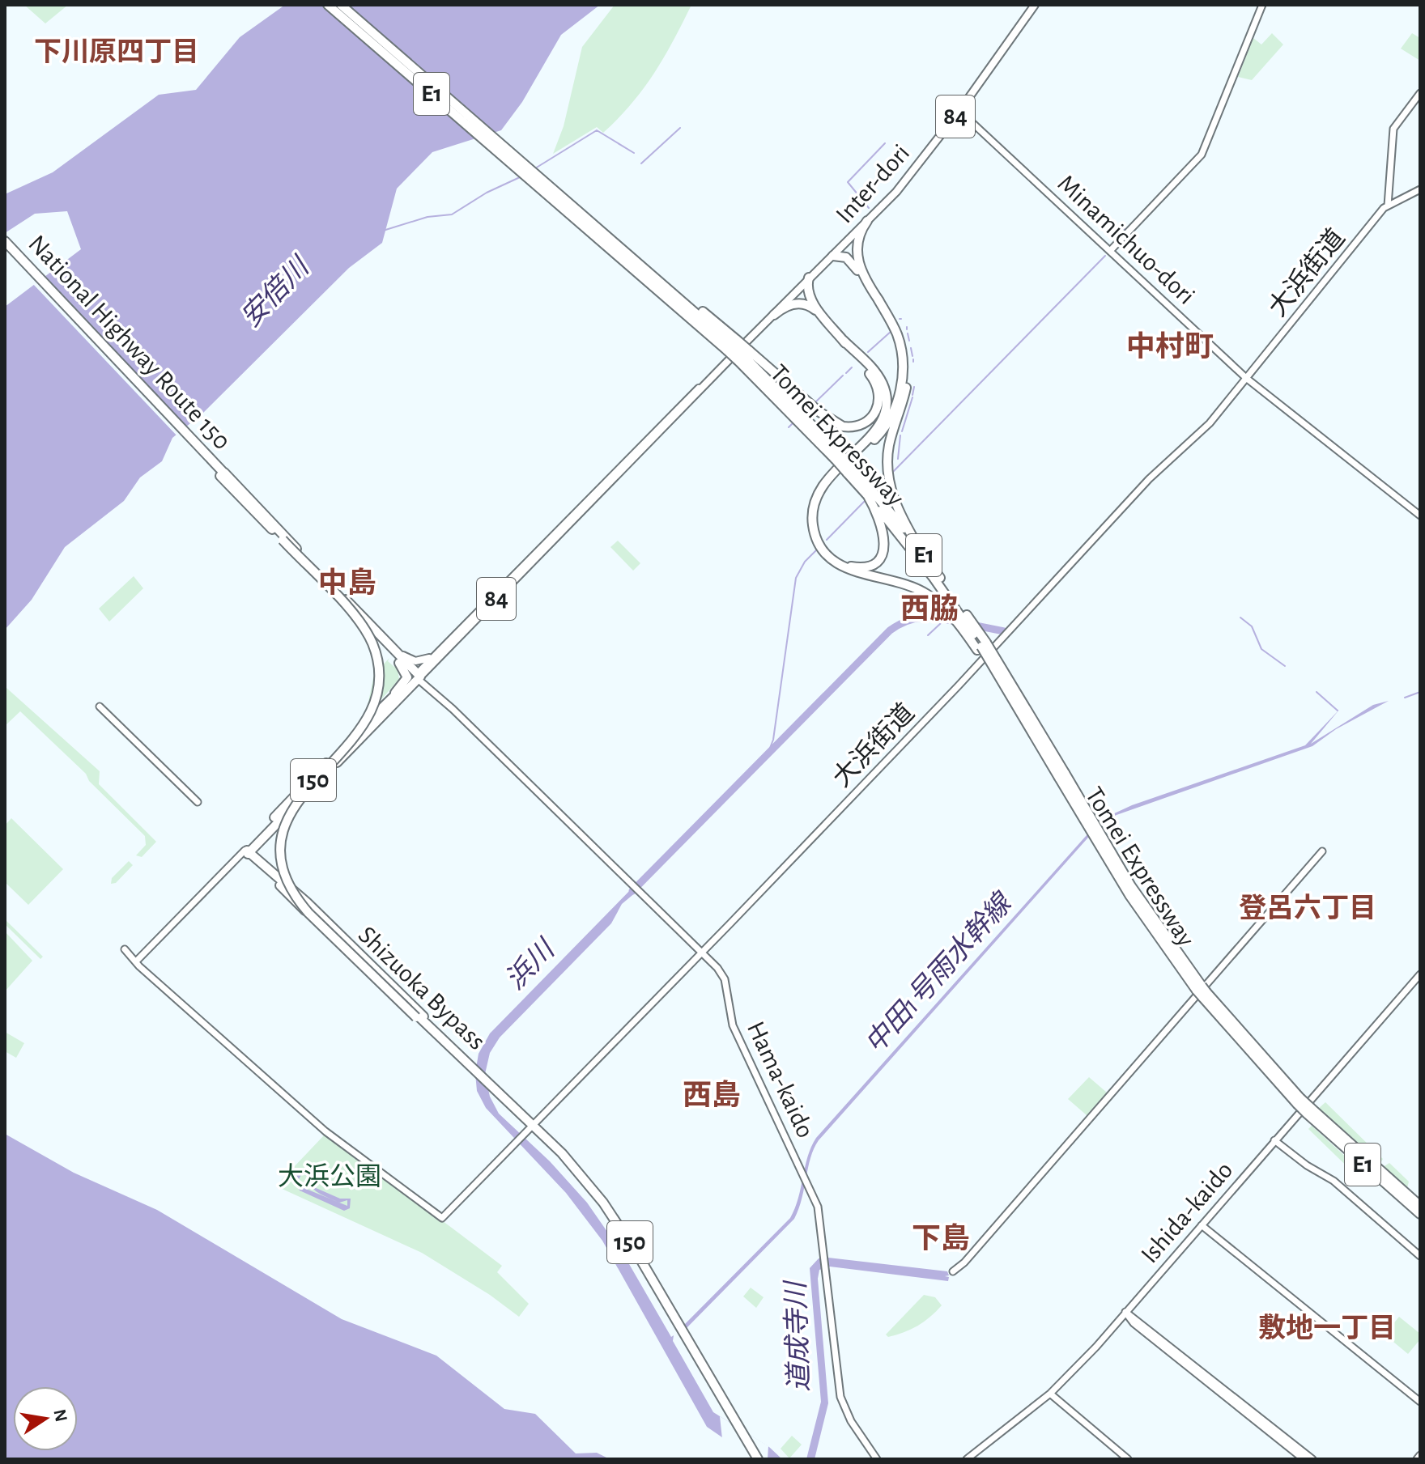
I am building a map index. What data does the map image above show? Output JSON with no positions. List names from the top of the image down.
{
  "streets": {
    "highway": [
      "E1",
      "National Highway Route 150",
      "Tomei Expressway",
      "150",
      "Shizuoka Bypass"
    ],
    "main road": ["84", "Inter-dori"],
    "street": [
      "Minamichuo-dori",
      "大浜街道",
      "Hama-kaido",
      "Ishida-kaido"
    ]
  },
  "crossings": [
    ["Inter-dori", "Minamichuo-dori"],
    ["Inter-dori", "National Highway Route 150"],
    ["Inter-dori", "Tomei Expressway"],
    ["Inter-dori", "150"],
    ["Inter-dori", "Hama-kaido"],
    ["Minamichuo-dori", "大浜街道"],
    ["大浜街道", "Shizuoka Bypass"],
    ["大浜街道", "Hama-kaido"],
    ["National Highway Route 150", "150"],
    ["National Highway Route 150", "Shizuoka Bypass"],
    ["National Highway Route 150", "Hama-kaido"],
    ["150", "Shizuoka Bypass"],
    ["150", "Hama-kaido"]
  ],
  "districts": [
    "下川原四丁目",
    "中村町",
    "中島",
    "西脇",
    "登呂六丁目",
    "西島",
    "下島",
    "敷地一丁目"
  ],
  "water": [
    "安倍川",
    "浜川",
    "中田1号雨水幹線",
    "道成寺川"
  ],
  "parks": ["大浜公園"],
  "north": "right"
}
